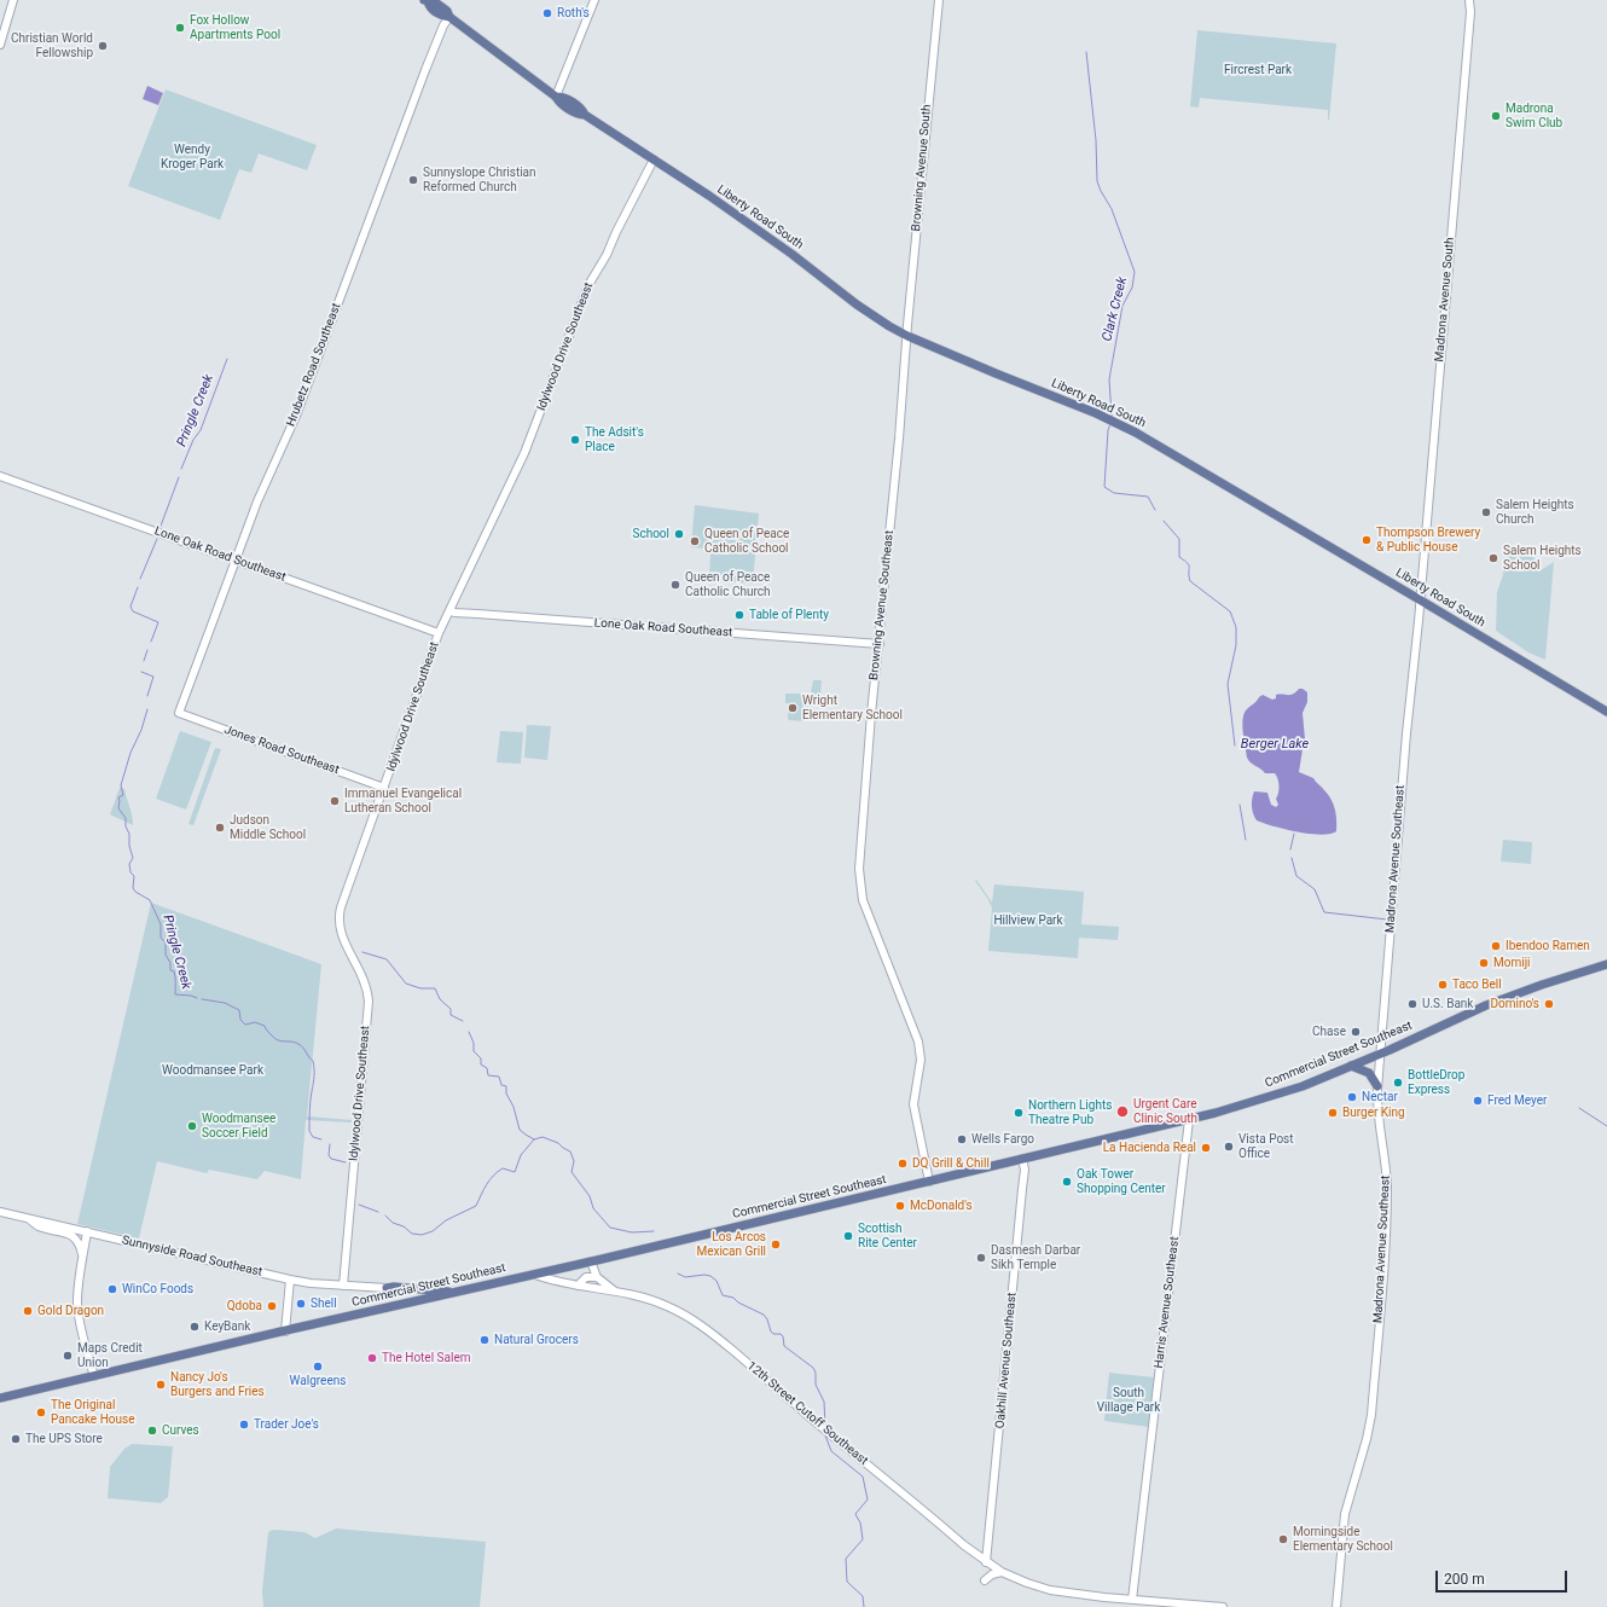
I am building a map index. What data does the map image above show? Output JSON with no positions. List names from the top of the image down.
{
  "streets": {
    "main road": ["Liberty Road South", "Commercial Street Southeast"],
    "street": [
      "Browning Avenue South",
      "Madrona Avenue South",
      "Idylwood Drive Southeast",
      "Hrubetz Road Southeast",
      "Lone Oak Road Southeast",
      "Browning Avenue Southeast",
      "Jones Road Southeast",
      "Madrona Avenue Southeast",
      "Sunnyside Road Southeast",
      "Harris Avenue Southeast",
      "Oakhill Avenue Southeast",
      "12th Street Cutoff Southeast"
    ]
  },
  "crossings": [
    ["Browning Avenue South", "Liberty Road South"],
    ["Browning Avenue South", "Browning Avenue Southeast"],
    ["Liberty Road South", "Madrona Avenue South"],
    ["Liberty Road South", "Idylwood Drive Southeast"],
    ["Liberty Road South", "Hrubetz Road Southeast"],
    ["Liberty Road South", "Browning Avenue Southeast"],
    ["Liberty Road South", "Madrona Avenue Southeast"],
    ["Madrona Avenue South", "Madrona Avenue Southeast"],
    ["Idylwood Drive Southeast", "Lone Oak Road Southeast"],
    ["Idylwood Drive Southeast", "Jones Road Southeast"],
    ["Idylwood Drive Southeast", "Sunnyside Road Southeast"],
    ["Hrubetz Road Southeast", "Lone Oak Road Southeast"],
    ["Hrubetz Road Southeast", "Jones Road Southeast"],
    ["Lone Oak Road Southeast", "Browning Avenue Southeast"],
    ["Browning Avenue Southeast", "Commercial Street Southeast"],
    ["Madrona Avenue Southeast", "Commercial Street Southeast"],
    ["Commercial Street Southeast", "Harris Avenue Southeast"],
    ["Commercial Street Southeast", "Oakhill Avenue Southeast"],
    ["Commercial Street Southeast", "12th Street Cutoff Southeast"],
    ["Harris Avenue Southeast", "12th Street Cutoff Southeast"],
    ["Oakhill Avenue Southeast", "12th Street Cutoff Southeast"]
  ],
  "water": ["Clark Creek", "Pringle Creek", "Berger Lake"],
  "parks": [
    "Fircrest Park",
    "Wendy Kroger Park",
    "Hillview Park",
    "Woodmansee Park",
    "South Village Park"
  ],
  "places": [
    "Roth's",
    "Fox Hollow Apartments Pool",
    "Christian World Fellowship",
    "Madrona Swim Club",
    "Sunnyslope Christian Reformed Church",
    "The Adsit's Place",
    "Salem Heights Church",
    "School",
    "Thompson Brewery & Public House",
    "Queen of Peace Catholic School",
    "Salem Heights School",
    "Queen of Peace Catholic Church",
    "Table of Plenty",
    "Wright Elementary School",
    "Immanuel Evangelical Lutheran School",
    "Judson Middle School",
    "Ibendoo Ramen",
    "Momiji",
    "Taco Bell",
    "U.S. Bank",
    "Domino's",
    "Chase",
    "BottleDrop Express",
    "Nectar",
    "Fred Meyer",
    "Urgent Care Clinic South",
    "Northern Lights Theatre Pub",
    "Burger King",
    "Woodmansee Soccer Field",
    "Wells Fargo",
    "Vista Post Office",
    "La Hacienda Real",
    "DQ Grill & Chill",
    "Oak Tower Shopping Center",
    "McDonald's",
    "Scottish Rite Center",
    "Los Arcos Mexican Grill",
    "Dasmesh Darbar Sikh Temple",
    "WinCo Foods",
    "Shell",
    "Qdoba",
    "Gold Dragon",
    "KeyBank",
    "Natural Grocers",
    "Maps Credit Union",
    "The Hotel Salem",
    "Walgreens",
    "Nancy Jo's Burgers and Fries",
    "The Original Pancake House",
    "Trader Joe's",
    "Curves",
    "The UPS Store",
    "Morningside Elementary School"
  ],
  "scale_bar": "200 m"
}
